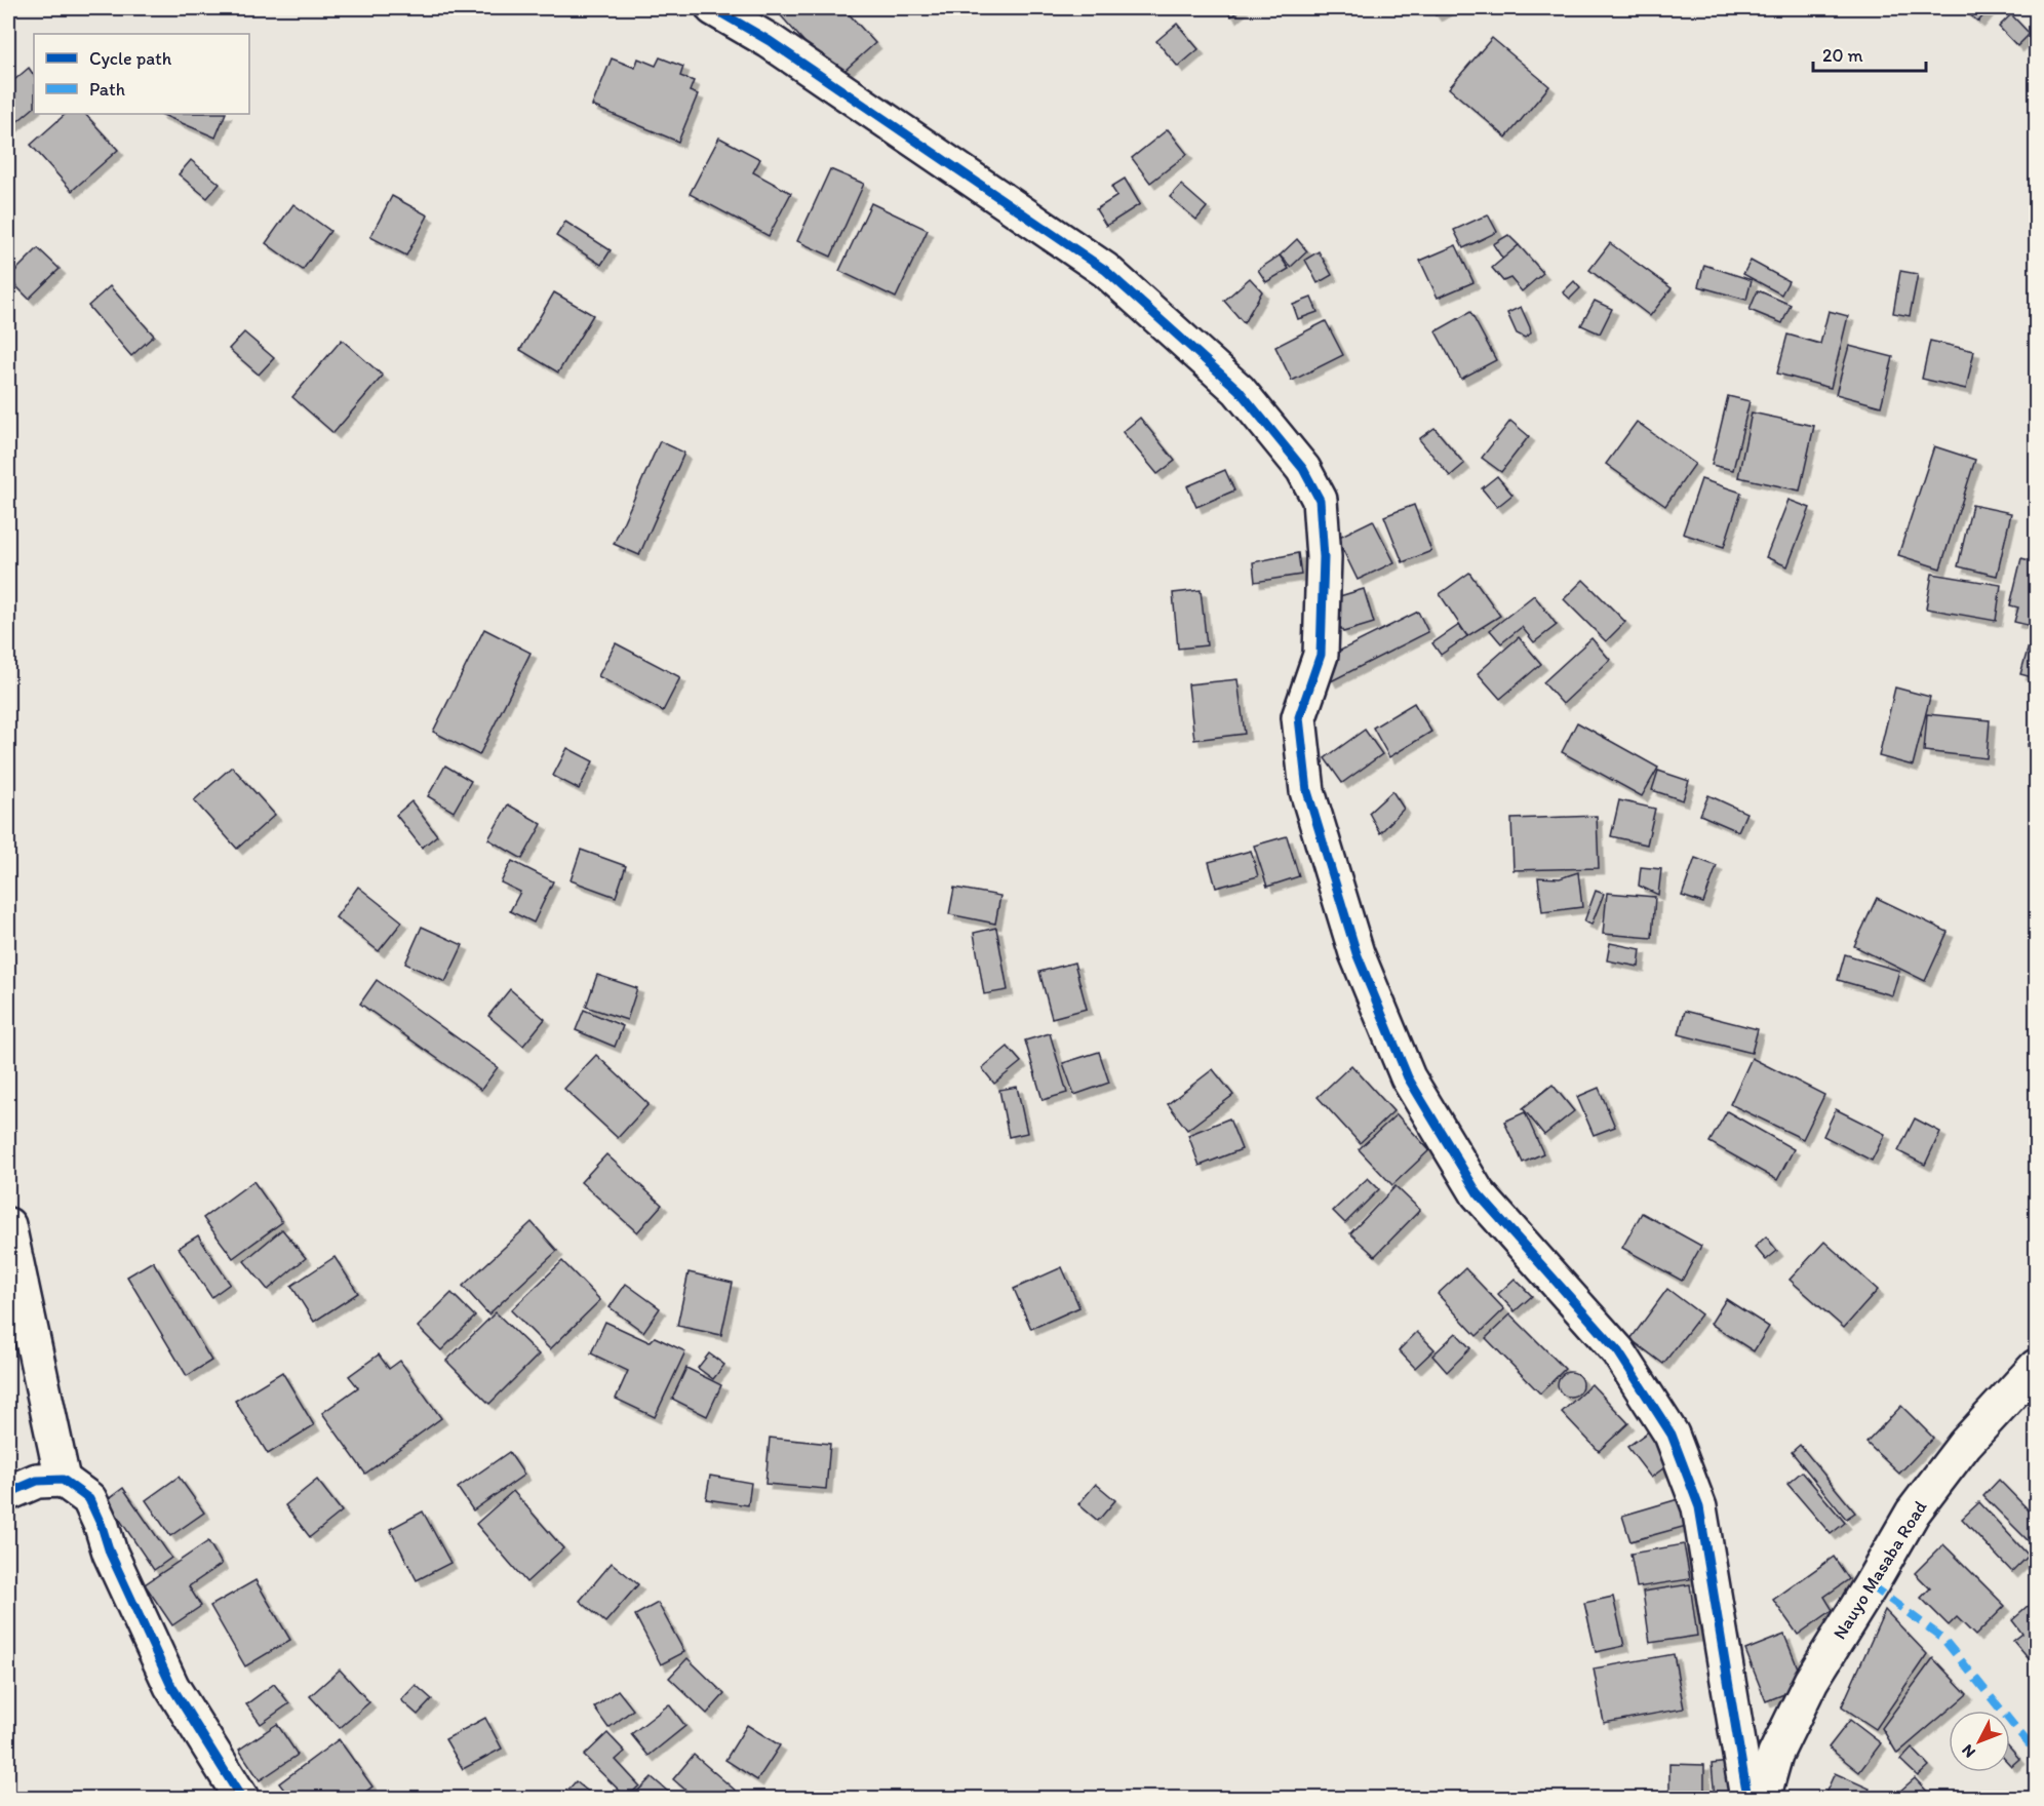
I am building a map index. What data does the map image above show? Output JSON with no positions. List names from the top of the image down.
{
  "streets": {
    "street": ["Nauyo Masaba Road"]
  },
  "legend": ["Cycle path", "Path"],
  "scale_bar": "20 m",
  "north": "bottom left"
}
